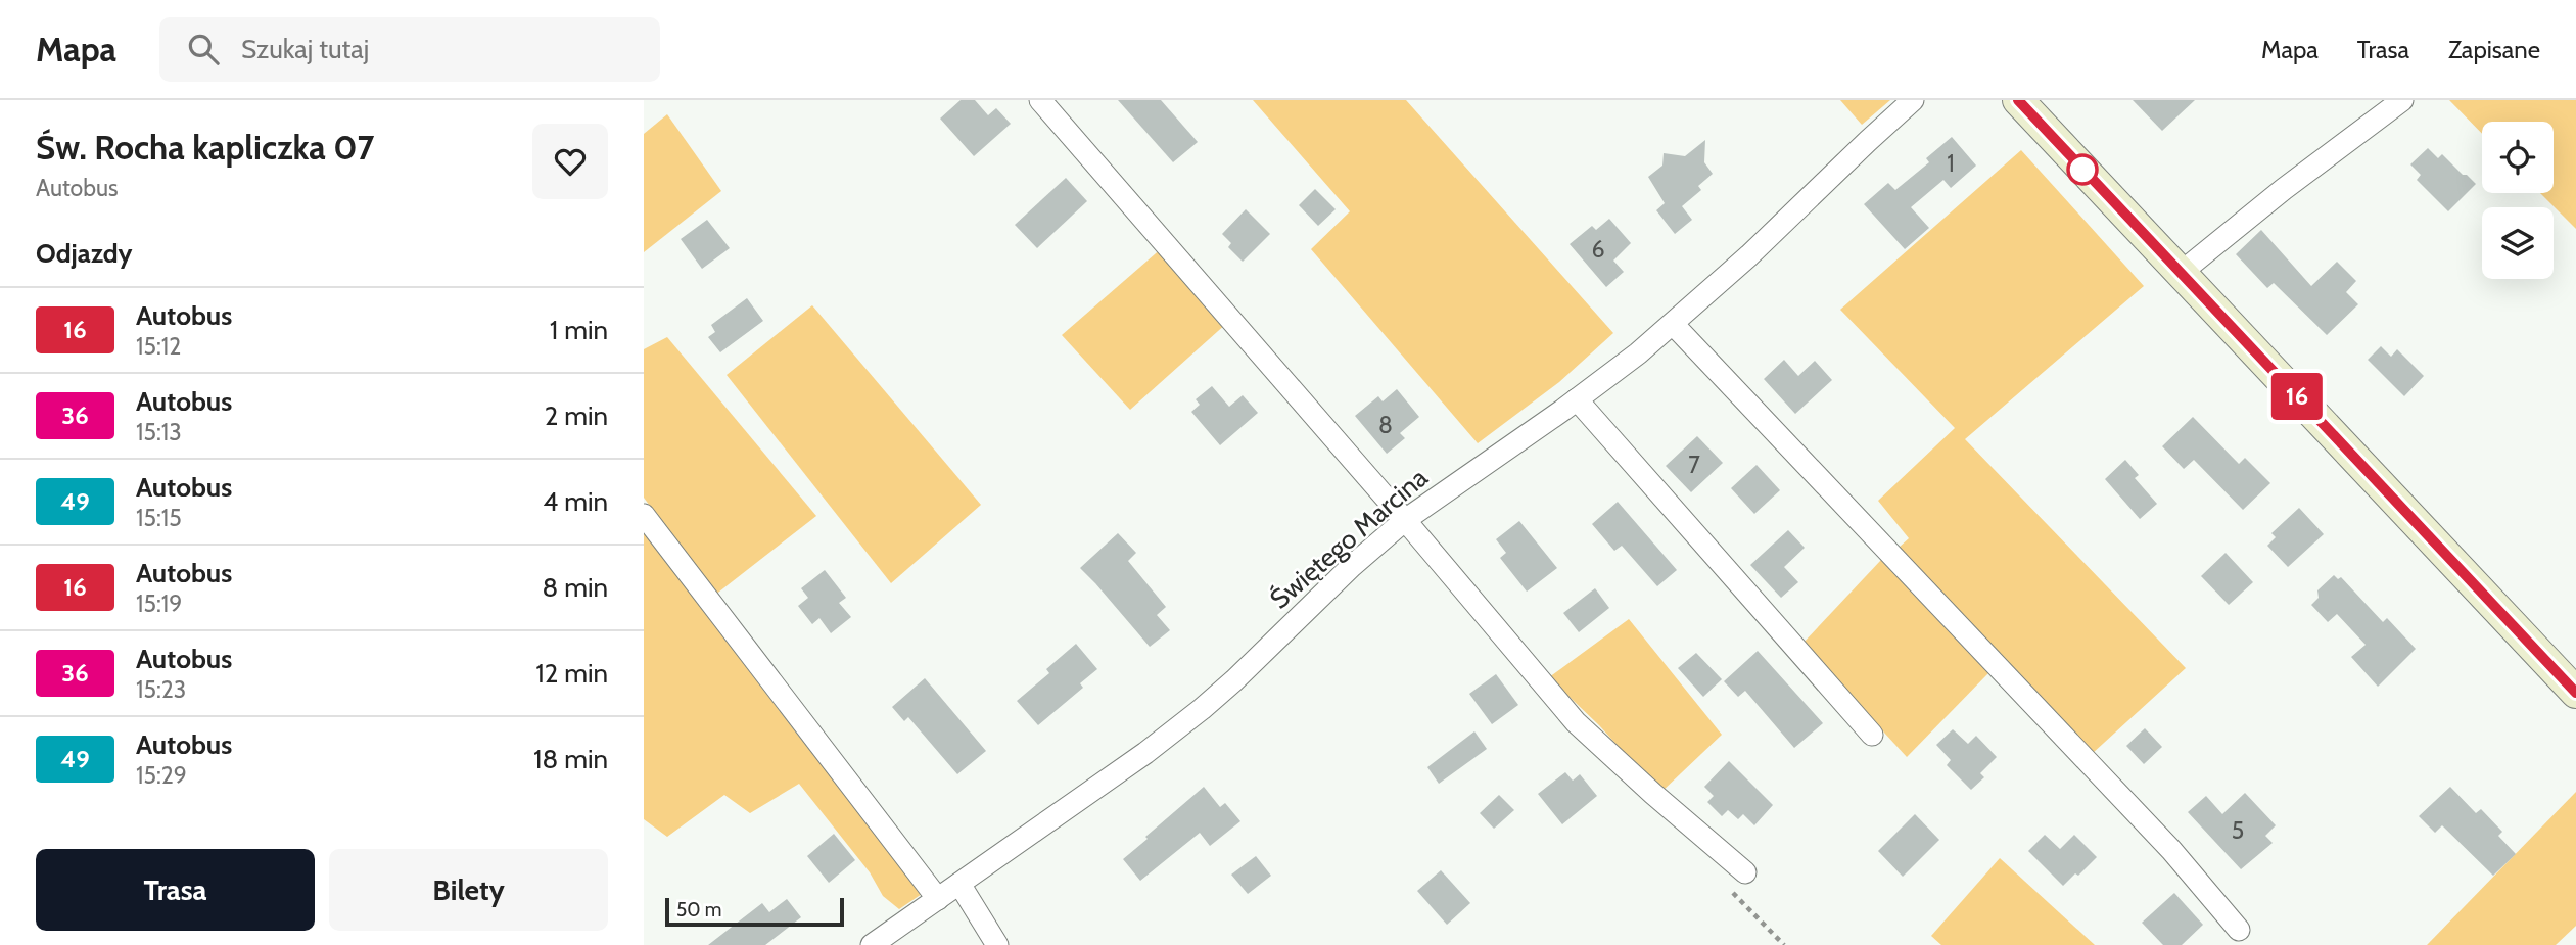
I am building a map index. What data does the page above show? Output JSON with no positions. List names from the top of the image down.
{
  "streets": {
    "street": ["Świętego Marcina"]
  },
  "lines": ["bus line 16"],
  "house_numbers": [
    "1",
    "6",
    "8",
    "7",
    "5"
  ],
  "scale_bar": "50 m",
  "page": {
    "header": "Mapa",
    "search": "Szukaj tutaj",
    "nav": ["Mapa", "Trasa", "Zapisane"],
    "heading": [
      ["Św. Rocha kapliczka 07", "Autobus"],
      "Odjazdy"
    ],
    "on_map": "16",
    "list": [
      {
        "mark": "16",
        "name": "Autobus",
        "note": "15:12",
        "value": "1 min"
      },
      {
        "mark": "36",
        "name": "Autobus",
        "note": "15:13",
        "value": "2 min"
      },
      {
        "mark": "49",
        "name": "Autobus",
        "note": "15:15",
        "value": "4 min"
      },
      {
        "mark": "16",
        "name": "Autobus",
        "note": "15:19",
        "value": "8 min"
      },
      {
        "mark": "36",
        "name": "Autobus",
        "note": "15:23",
        "value": "12 min"
      },
      {
        "mark": "49",
        "name": "Autobus",
        "note": "15:29",
        "value": "18 min"
      }
    ],
    "buttons": ["Trasa", "Bilety"],
    "scale": "50 m"
  }
}
